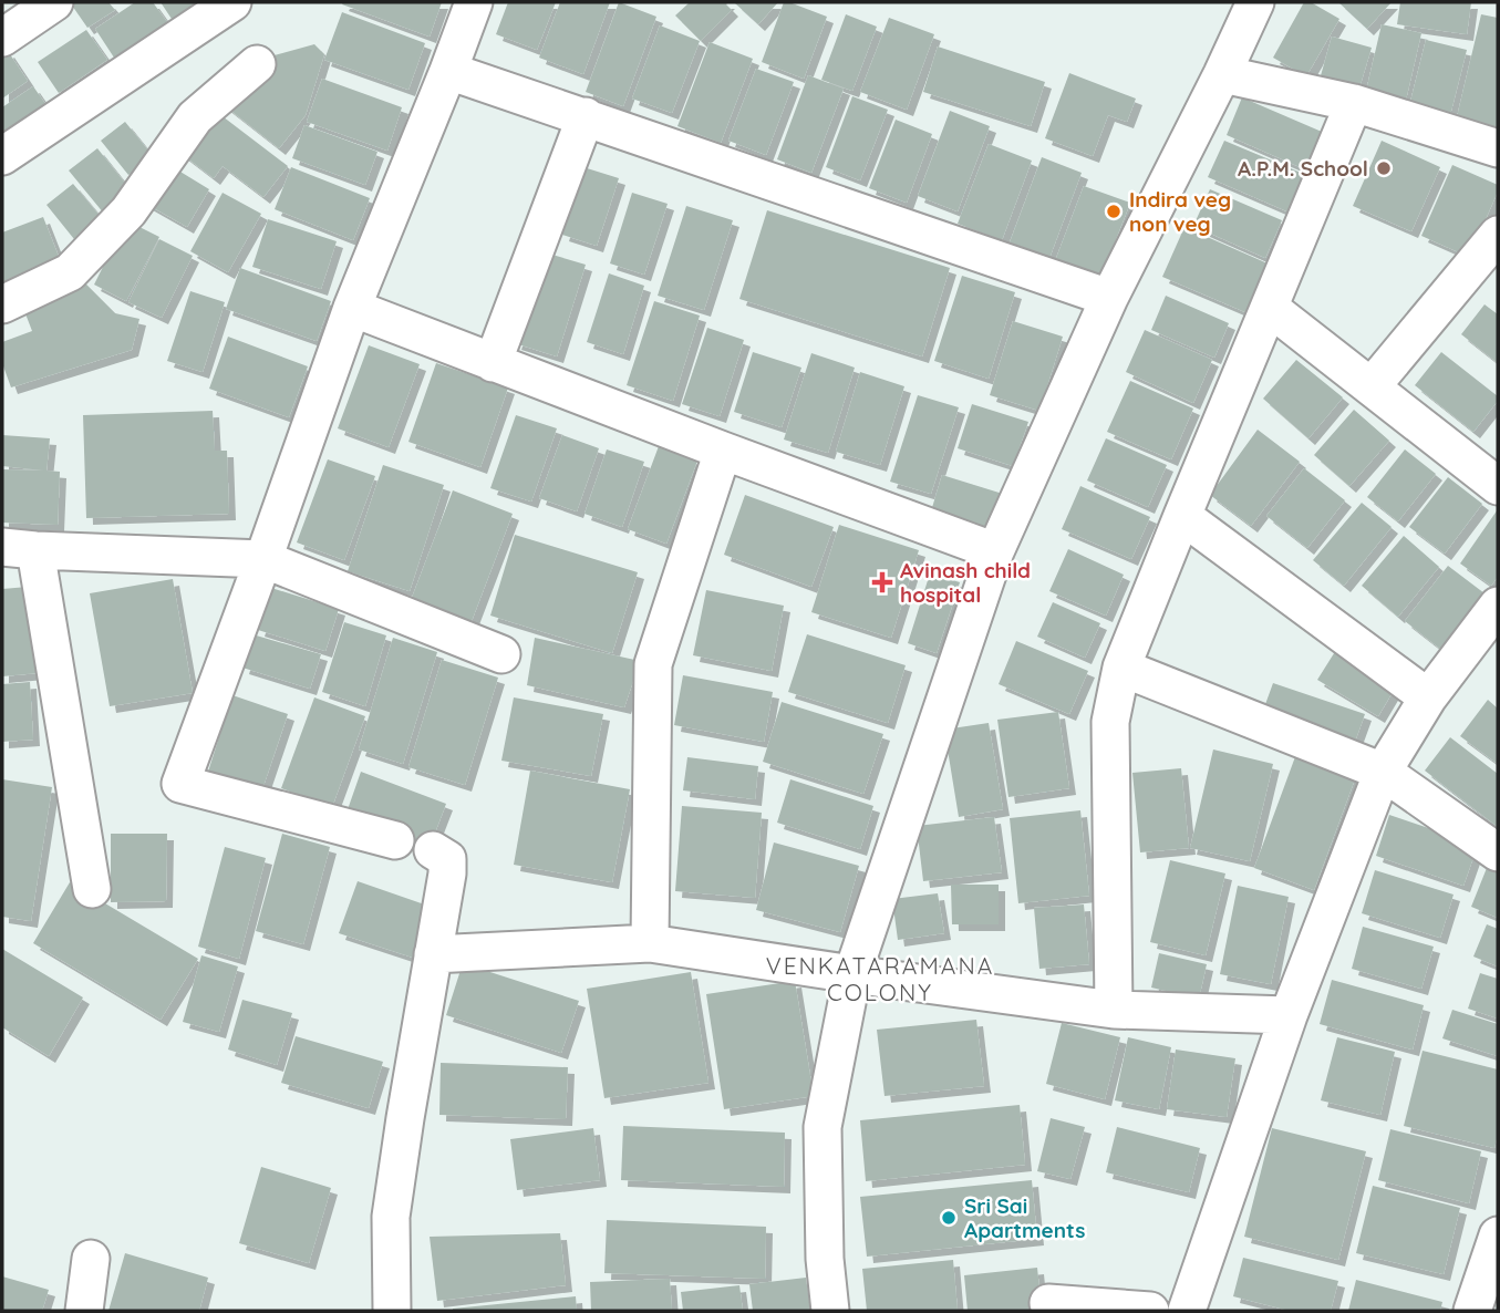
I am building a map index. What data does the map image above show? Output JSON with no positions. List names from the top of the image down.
{
  "districts": ["VENKATARAMANA COLONY"],
  "places": {
    "other": ["A.P.M. School", "Indira veg non veg", "Sri Sai Apartments"],
    "health": ["Avinash child hospital"]
  }
}
